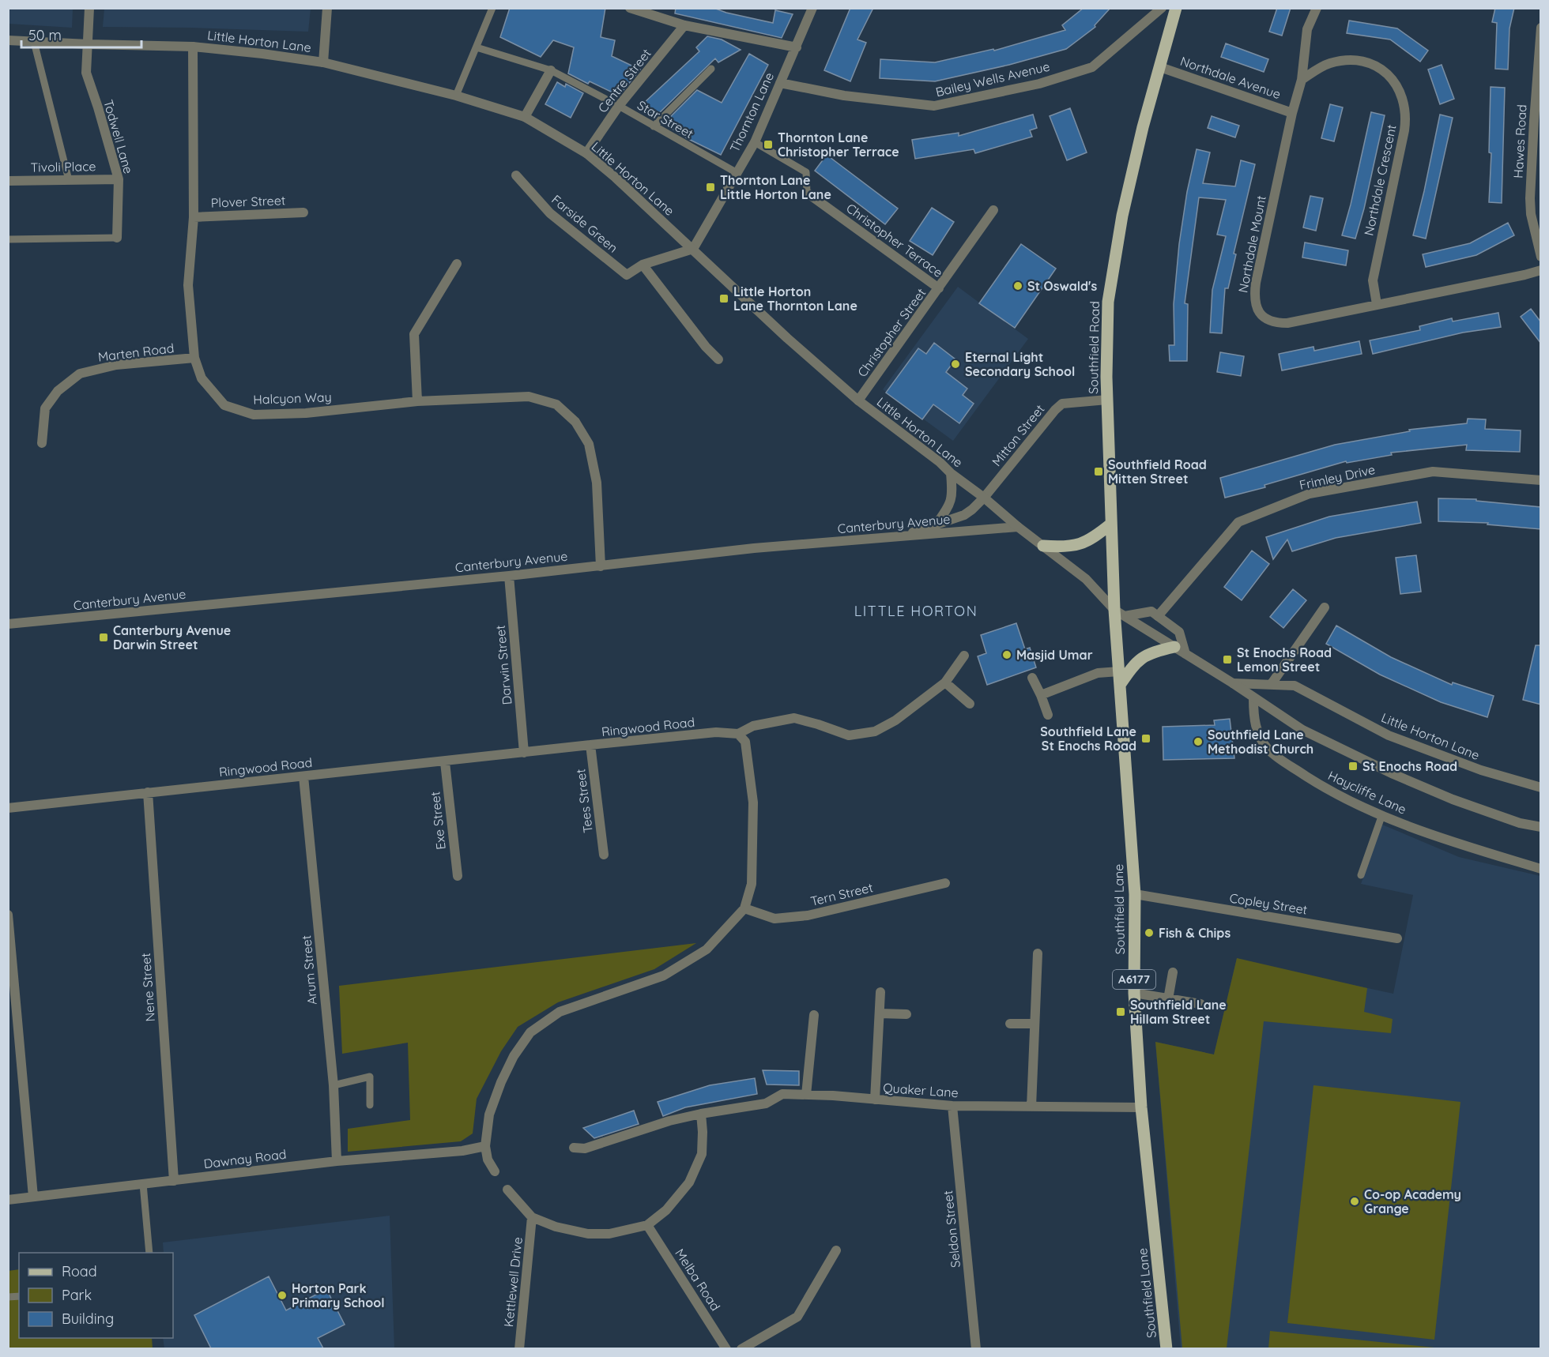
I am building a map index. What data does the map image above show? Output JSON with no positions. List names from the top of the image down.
{
  "streets": {
    "main road": ["Southfield Road", "Southfield Lane", "A6177"],
    "street": [
      "Little Horton Lane",
      "Northdale Avenue",
      "Bailey Wells Avenue",
      "Centre Street",
      "Thornton Lane",
      "Todwell Lane",
      "Hawes Road",
      "Tivoli Place",
      "Northdale Crescent",
      "Plover Street",
      "Farside Green",
      "Christopher Terrace",
      "Northdale Mount",
      "Christopher Street",
      "Marten Road",
      "Halcyon Way",
      "Mitton Street",
      "Frimley Drive",
      "Canterbury Avenue",
      "Darwin Street",
      "Ringwood Road",
      "Haycliffe Lane",
      "Tees Street",
      "Exe Street",
      "Tern Street",
      "Copley Street",
      "Arum Street",
      "Nene Street",
      "Quaker Lane",
      "Dawnay Road",
      "Seldon Street",
      "Melba Road",
      "Kettlewell Drive"
    ],
    "lane": ["Star Street"]
  },
  "crossings": [
    ["Little Horton Lane", "Centre Street"],
    ["Little Horton Lane", "Thornton Lane"],
    ["Little Horton Lane", "Todwell Lane"],
    ["Little Horton Lane", "Farside Green"],
    ["Little Horton Lane", "Christopher Street"],
    ["Little Horton Lane", "Southfield Road"],
    ["Little Horton Lane", "Halcyon Way"],
    ["Little Horton Lane", "Mitton Street"],
    ["Little Horton Lane", "Canterbury Avenue"],
    ["Little Horton Lane", "Southfield Lane"],
    ["Northdale Avenue", "Northdale Mount"],
    ["Northdale Avenue", "Southfield Road"],
    ["Bailey Wells Avenue", "Thornton Lane"],
    ["Centre Street", "Star Street"],
    ["Thornton Lane", "Star Street"],
    ["Thornton Lane", "Farside Green"],
    ["Thornton Lane", "Christopher Terrace"],
    ["Todwell Lane", "Tivoli Place"],
    ["Northdale Crescent", "Northdale Mount"],
    ["Plover Street", "Halcyon Way"],
    ["Christopher Terrace", "Christopher Street"],
    ["Southfield Road", "Mitton Street"],
    ["Southfield Road", "Southfield Lane"],
    ["Marten Road", "Halcyon Way"],
    ["Halcyon Way", "Canterbury Avenue"],
    ["Mitton Street", "Canterbury Avenue"],
    ["Canterbury Avenue", "Darwin Street"],
    ["Darwin Street", "Ringwood Road"],
    ["Ringwood Road", "Tees Street"],
    ["Ringwood Road", "Exe Street"],
    ["Ringwood Road", "Arum Street"],
    ["Ringwood Road", "Nene Street"],
    ["Copley Street", "Southfield Lane"],
    ["Southfield Lane", "Quaker Lane"],
    ["Arum Street", "Dawnay Road"],
    ["Nene Street", "Dawnay Road"],
    ["Quaker Lane", "Seldon Street"]
  ],
  "districts": ["LITTLE HORTON"],
  "places": {
    "transit": [
      "Thornton Lane Christopher Terrace",
      "Thornton Lane Little Horton Lane",
      "Little Horton Lane Thornton Lane",
      "Southfield Road Mitten Street",
      "Canterbury Avenue Darwin Street",
      "St Enochs Road Lemon Street",
      "Southfield Lane St Enochs Road",
      "St Enochs Road",
      "Southfield Lane Hillam Street"
    ],
    "other": [
      "St Oswald's",
      "Eternal Light Secondary School",
      "Masjid Umar",
      "Southfield Lane Methodist Church",
      "Fish & Chips",
      "Co-op Academy Grange",
      "Horton Park Primary School"
    ]
  },
  "legend": ["Road", "Park", "Building"],
  "scale_bar": "50 m"
}
